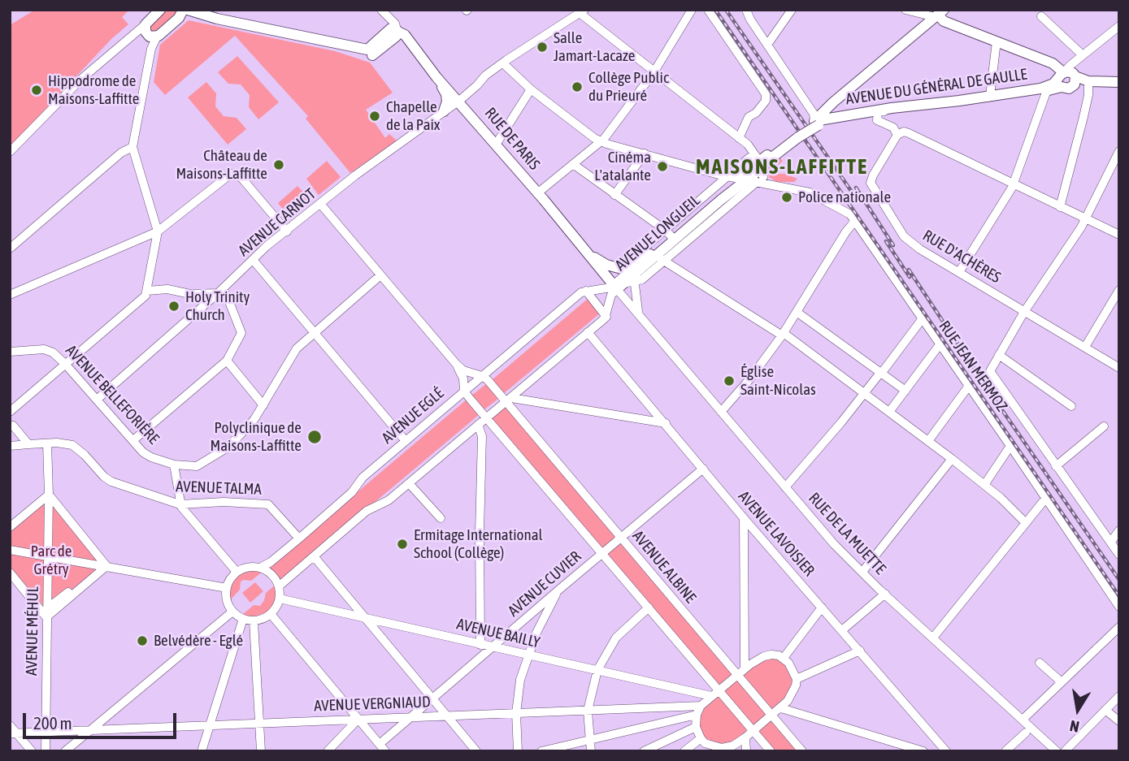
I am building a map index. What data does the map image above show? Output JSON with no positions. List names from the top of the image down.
{
  "streets": {
    "main road": ["AVENUE DU GÉNÉRAL DE GAULLE", "RUE DE PARIS", "AVENUE LONGUEIL"],
    "street": [
      "AVENUE CARNOT",
      "RUE D'ACHÈRES",
      "RUE JEAN MERMOZ",
      "AVENUE BELLEFORIÈRE",
      "AVENUE EGLÉ",
      "AVENUE TALMA",
      "AVENUE LAVOISIER",
      "RUE DE LA MUETTE",
      "AVENUE ALBINE",
      "AVENUE CUVIER",
      "AVENUE MÉHUL",
      "AVENUE BAILLY",
      "AVENUE VERGNIAUD"
    ]
  },
  "crossings": [
    ["AVENUE DU GÉNÉRAL DE GAULLE", "AVENUE LONGUEIL"],
    ["RUE DE PARIS", "AVENUE CARNOT"],
    ["RUE DE PARIS", "AVENUE LONGUEIL"],
    ["RUE DE PARIS", "AVENUE EGLÉ"],
    ["RUE DE PARIS", "RUE DE LA MUETTE"],
    ["AVENUE CARNOT", "RUE JEAN MERMOZ"],
    ["AVENUE CARNOT", "AVENUE BELLEFORIÈRE"],
    ["AVENUE LONGUEIL", "RUE JEAN MERMOZ"],
    ["AVENUE LONGUEIL", "AVENUE EGLÉ"],
    ["AVENUE LONGUEIL", "RUE DE LA MUETTE"],
    ["AVENUE EGLÉ", "AVENUE TALMA"],
    ["AVENUE EGLÉ", "RUE DE LA MUETTE"],
    ["AVENUE EGLÉ", "AVENUE ALBINE"],
    ["AVENUE EGLÉ", "AVENUE BAILLY"],
    ["AVENUE TALMA", "AVENUE MÉHUL"],
    ["AVENUE LAVOISIER", "AVENUE CUVIER"],
    ["AVENUE ALBINE", "AVENUE CUVIER"],
    ["AVENUE CUVIER", "AVENUE BAILLY"],
    ["AVENUE CUVIER", "AVENUE VERGNIAUD"],
    ["AVENUE MÉHUL", "AVENUE VERGNIAUD"],
    ["AVENUE BAILLY", "AVENUE VERGNIAUD"]
  ],
  "districts": ["MAISONS-LAFFITTE"],
  "parks": ["Parc de Grétry"],
  "places": [
    "Salle Jamart-Lacaze",
    "Collège Public du Prieuré",
    "Hippodrome de Maisons-Laffitte",
    "Chapelle de la Paix",
    "Château de Maisons-Laffitte",
    "Cinéma L'atalante",
    "Police nationale",
    "Holy Trinity Church",
    "Église Saint-Nicolas",
    "Polyclinique de Maisons-Laffitte",
    "Ermitage International School (Collège)",
    "Belvédère - Eglé"
  ],
  "scale_bar": "200 m",
  "north": "bottom"
}
